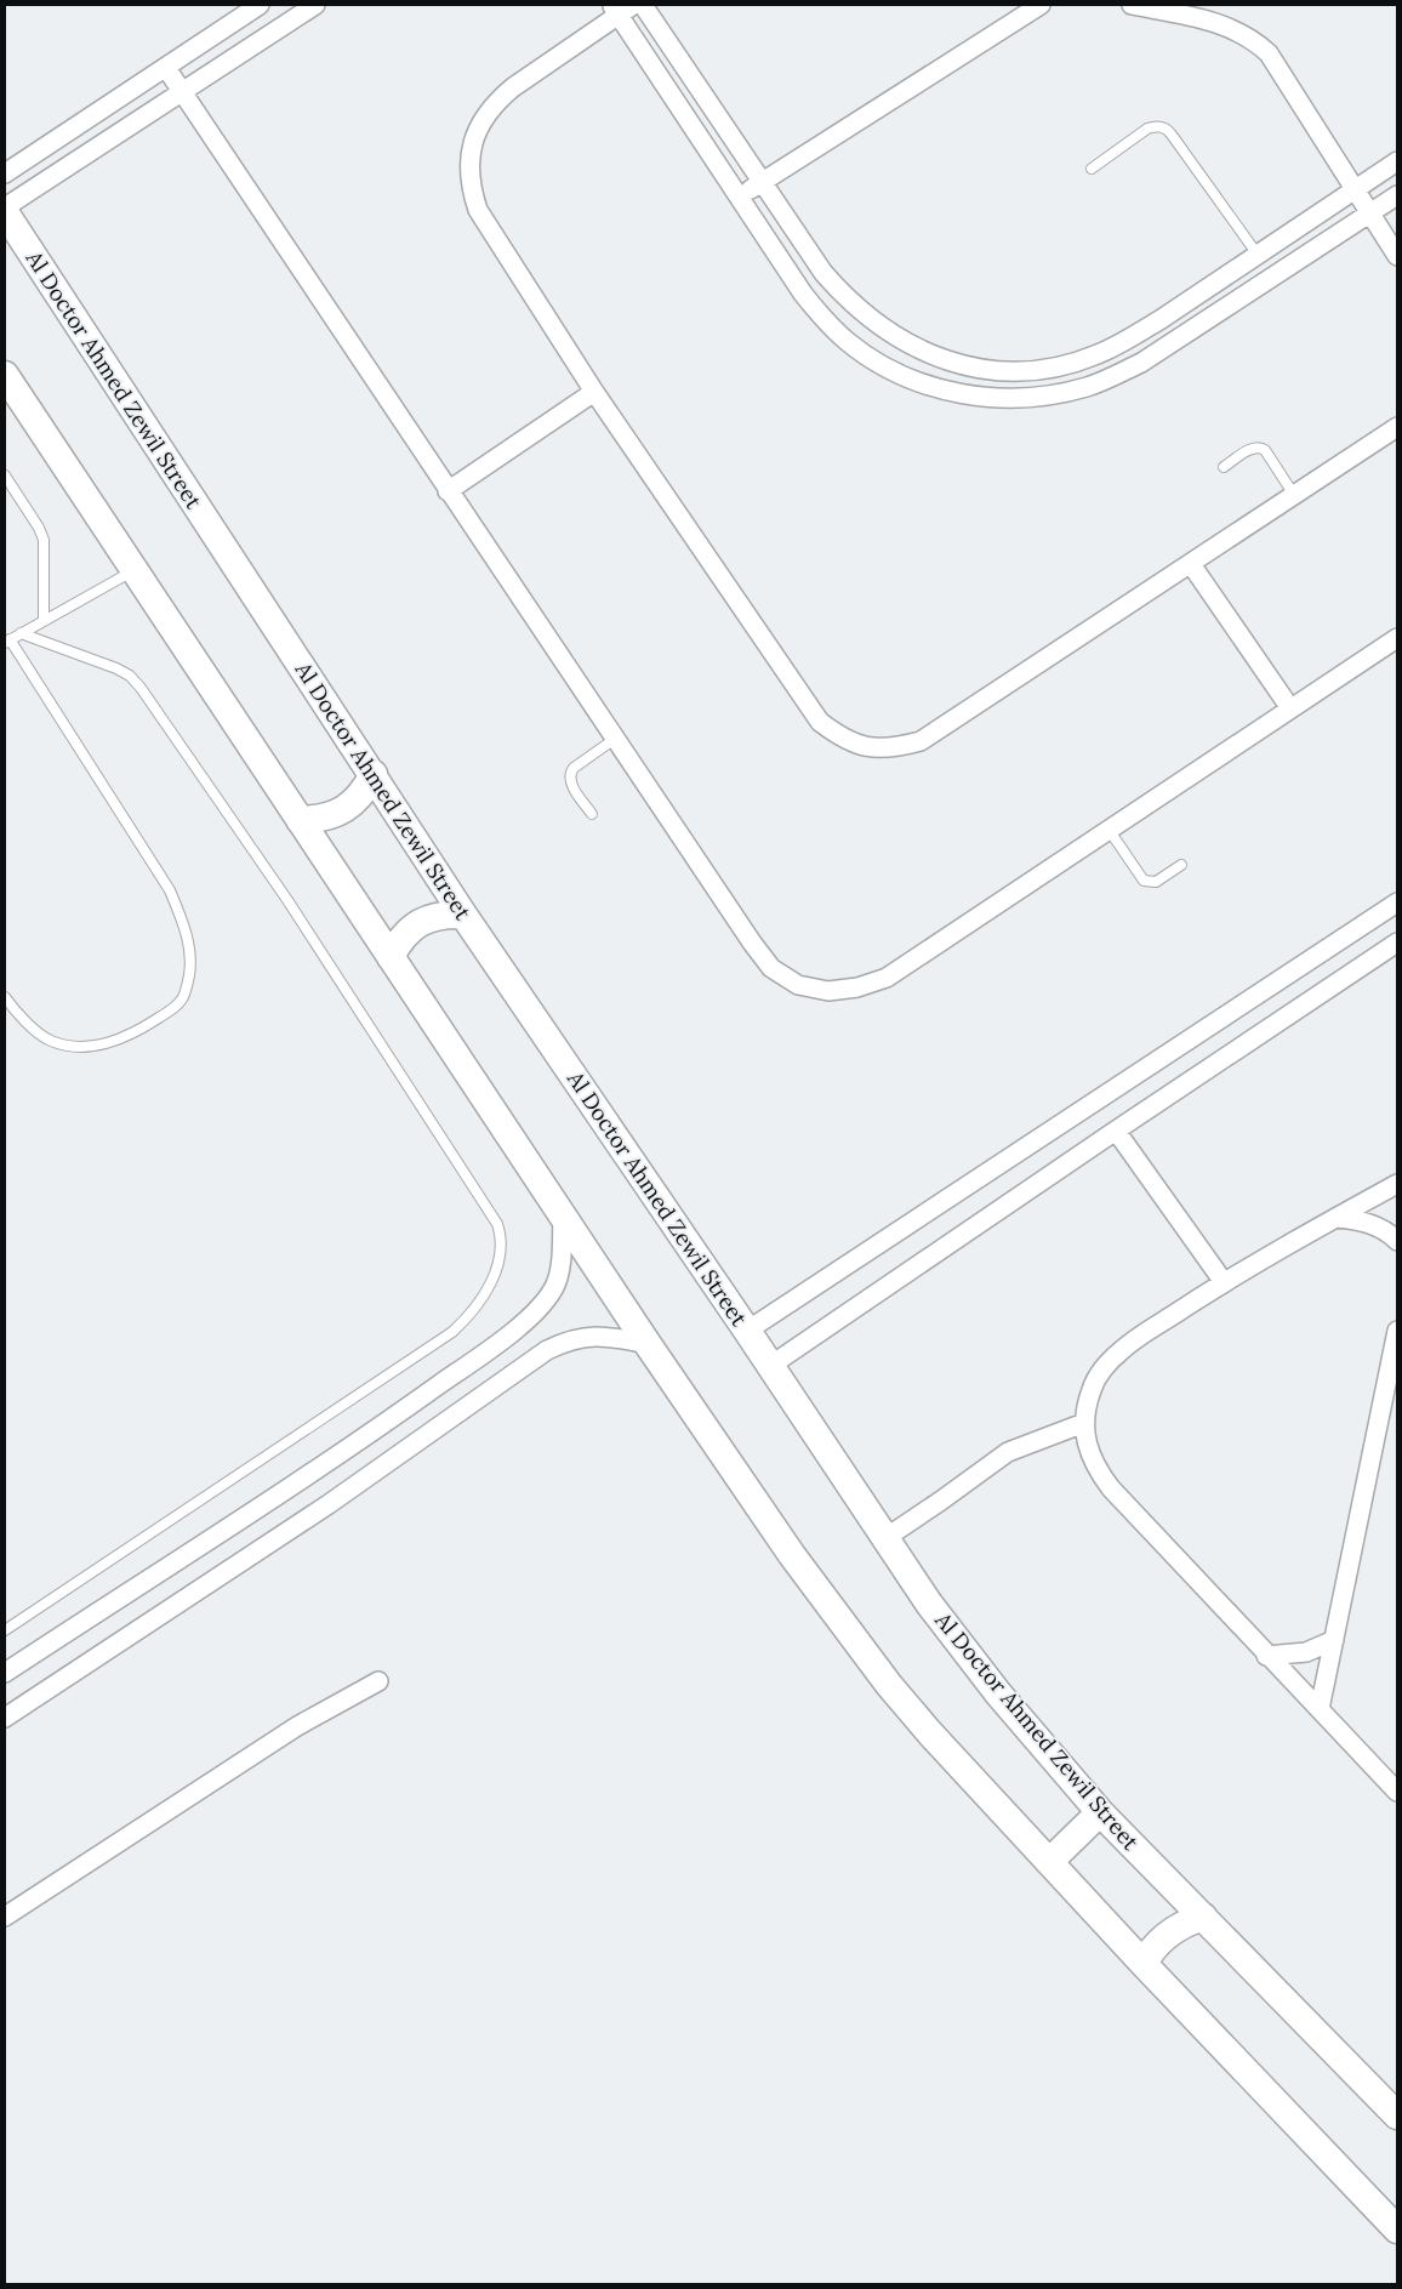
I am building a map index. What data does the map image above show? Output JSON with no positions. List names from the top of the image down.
{
  "streets": {
    "street": ["Al Doctor Ahmed Zewil Street"]
  }
}
